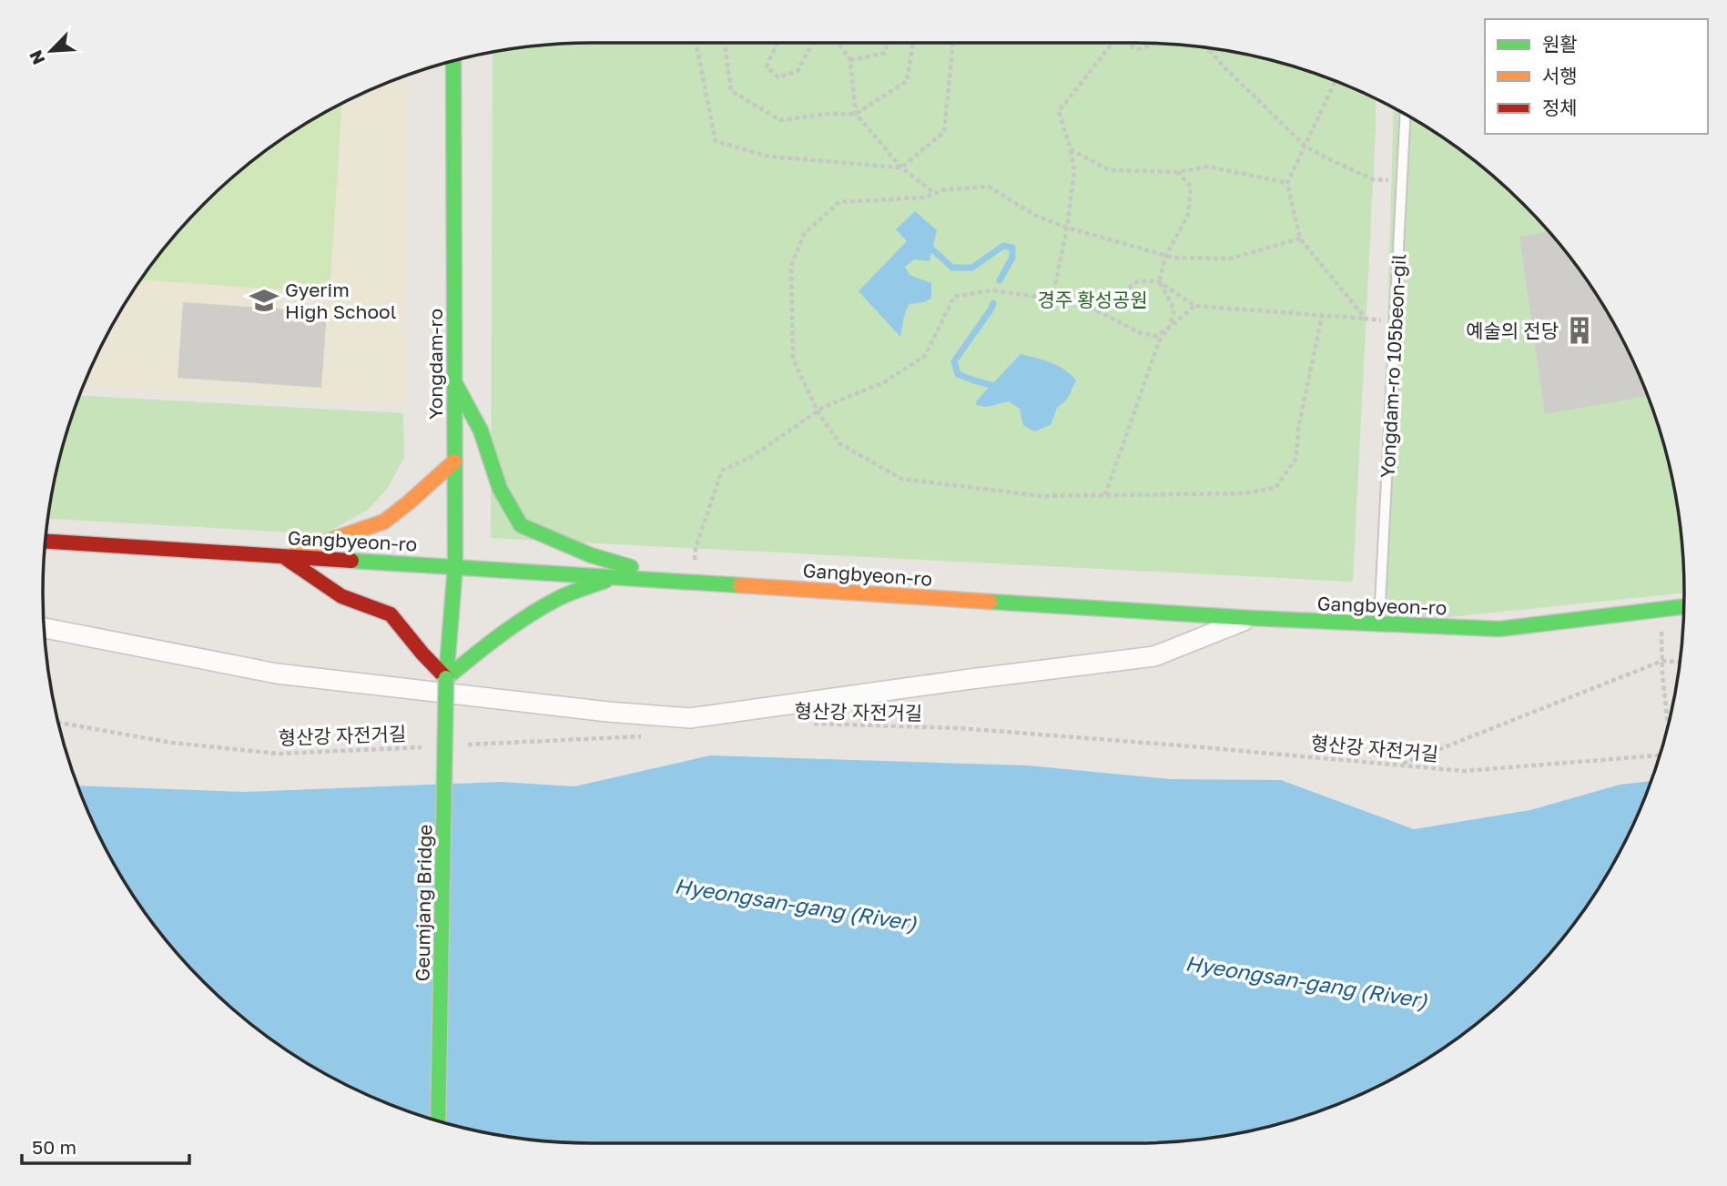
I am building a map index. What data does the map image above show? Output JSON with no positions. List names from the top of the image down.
{
  "streets": {
    "main road": ["Yongdam-ro", "Gangbyeon-ro", "Geumjang Bridge"],
    "lane": ["Yongdam-ro 105beon-gil"],
    "path": ["형산강 자전거길"]
  },
  "crossings": [
    ["Yongdam-ro", "Gangbyeon-ro"],
    ["Yongdam-ro", "Geumjang Bridge"],
    ["Yongdam-ro 105beon-gil", "Gangbyeon-ro"]
  ],
  "water": ["Hyeongsan-gang (River)"],
  "parks": ["경주 황성공원"],
  "places": {
    "school or university": ["Gyerim High School"],
    "building": ["예술의 전당"]
  },
  "legend": ["원활", "서행", "정체"],
  "scale_bar": "50 m",
  "north": "bottom left"
}
